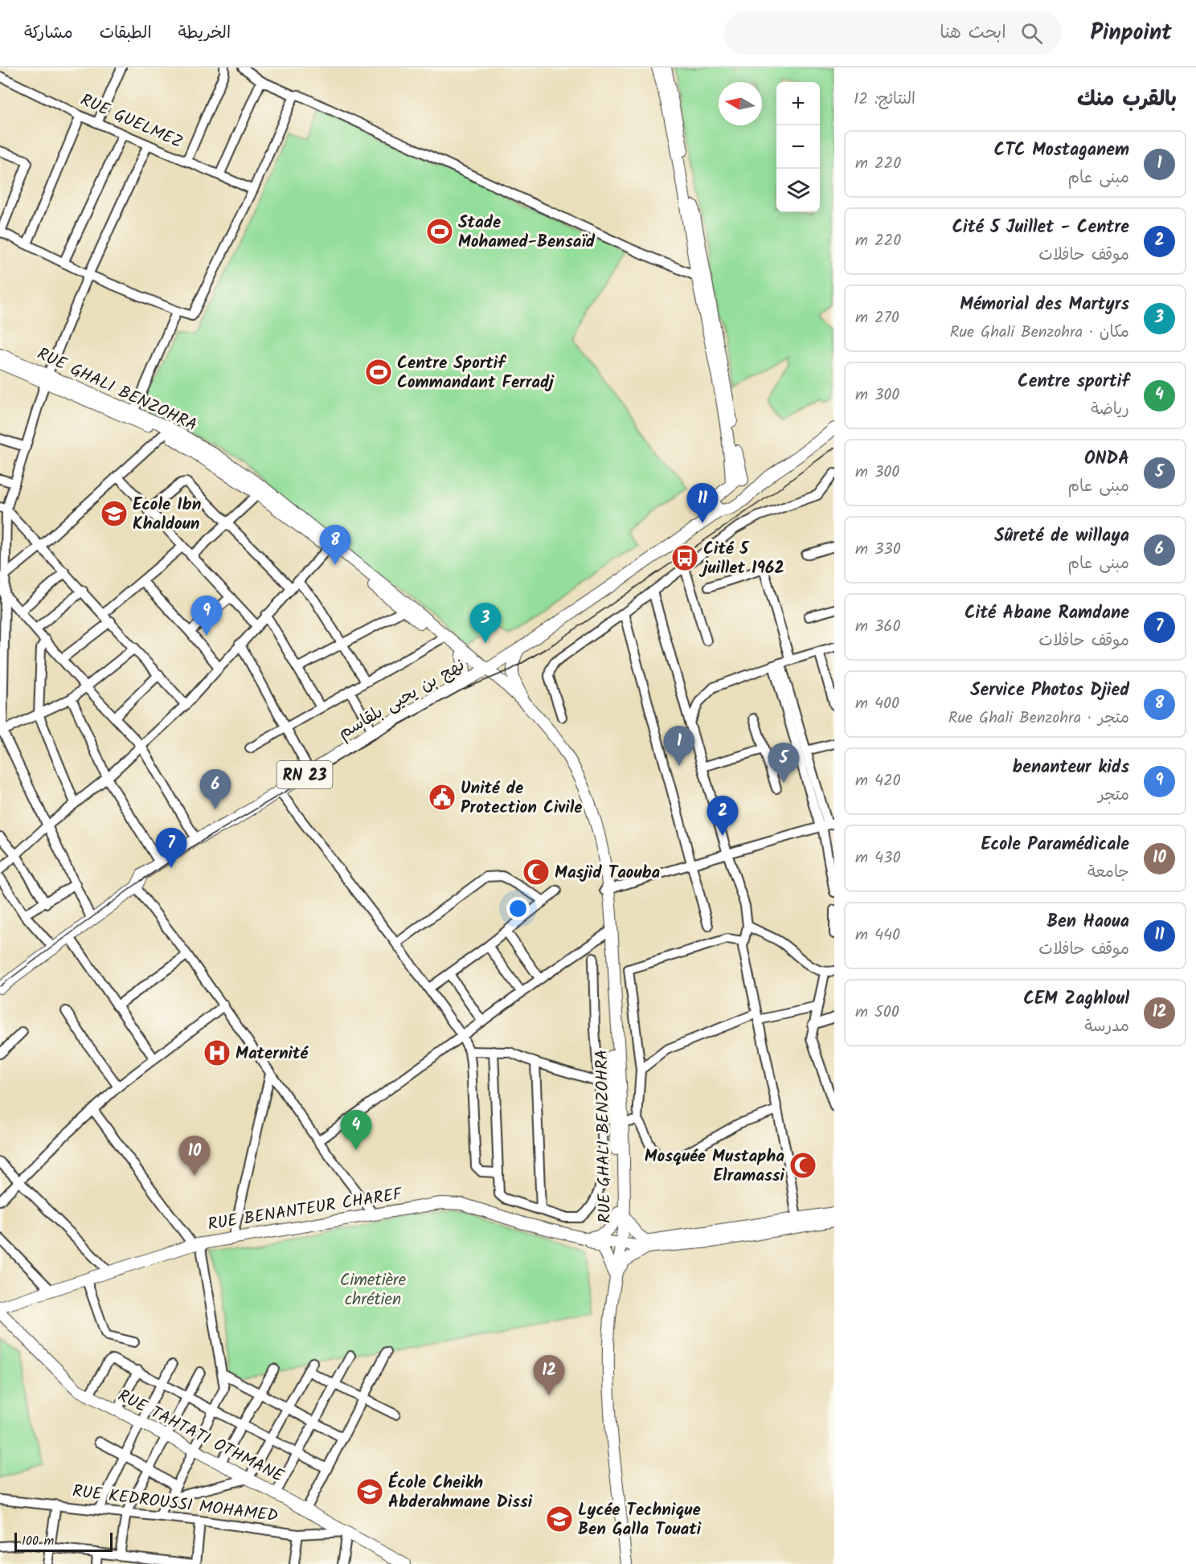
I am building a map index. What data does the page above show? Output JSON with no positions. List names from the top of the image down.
{
  "streets": {
    "main road": [
      "RUE GHALI BENZOHRA",
      "نهج بن يحيى بلقاسم",
      "RN 23",
      "RUE BENANTEUR CHAREF",
      "RUE TAHTATI OTHMANE"
    ],
    "street": ["RUE GUELMEZ", "RUE KEDROUSSI MOHAMED"]
  },
  "crossings": [
    ["RUE GHALI BENZOHRA", "نهج بن يحيى بلقاسم"],
    ["RUE GHALI BENZOHRA", "RUE BENANTEUR CHAREF"],
    ["RUE TAHTATI OTHMANE", "RUE KEDROUSSI MOHAMED"]
  ],
  "parks": ["Cimetière chrétien"],
  "places": {
    "sports": ["Stade Mohamed-Bensaïd", "Centre Sportif Commandant Ferradj"],
    "school or university": ["Ecole Ibn Khaldoun", "École Cheikh Abderahmane Dissi", "Lycée Technique Ben Galla Touati"],
    "bus stop": ["Cité 5 juillet 1962"],
    "public building": ["Unité de Protection Civile"],
    "mosque": ["Masjid Taouba", "Mosquée Mustapha Elramassi"],
    "hospital": ["Maternité"]
  },
  "scale_bar": "100 m",
  "north": "left",
  "page": {
    "header": "Pinpoint",
    "search": "ابحث هنا",
    "nav": ["الخريطة", "الطبقات", "مشاركة"],
    "heading": ["بالقرب منك", "النتائج: 12"],
    "map_buttons": ["+", "−"],
    "list": [
      {
        "mark": "1",
        "name": "CTC Mostaganem",
        "note": "مبنى عام",
        "value": "220 m"
      },
      {
        "mark": "2",
        "name": "Cité 5 Juillet - Centre",
        "note": "موقف حافلات",
        "value": "220 m"
      },
      {
        "mark": "3",
        "name": "Mémorial des Martyrs",
        "note": "مكان · Rue Ghali Benzohra",
        "value": "270 m"
      },
      {
        "mark": "4",
        "name": "Centre sportif",
        "note": "رياضة",
        "value": "300 m"
      },
      {
        "mark": "5",
        "name": "ONDA",
        "note": "مبنى عام",
        "value": "300 m"
      },
      {
        "mark": "6",
        "name": "Sûreté de willaya",
        "note": "مبنى عام",
        "value": "330 m"
      },
      {
        "mark": "7",
        "name": "Cité Abane Ramdane",
        "note": "موقف حافلات",
        "value": "360 m"
      },
      {
        "mark": "8",
        "name": "Service Photos Djied",
        "note": "متجر · Rue Ghali Benzohra",
        "value": "400 m"
      },
      {
        "mark": "9",
        "name": "benanteur kids",
        "note": "متجر",
        "value": "420 m"
      },
      {
        "mark": "10",
        "name": "Ecole Paramédicale",
        "note": "جامعة",
        "value": "430 m"
      },
      {
        "mark": "11",
        "name": "Ben Haoua",
        "note": "موقف حافلات",
        "value": "440 m"
      },
      {
        "mark": "12",
        "name": "CEM Zaghloul",
        "note": "مدرسة",
        "value": "500 m"
      }
    ],
    "pins": [
      "11",
      "8",
      "9",
      "3",
      "1",
      "5",
      "6",
      "2",
      "7",
      "4",
      "10",
      "12"
    ],
    "scale": "100 m"
  }
}
